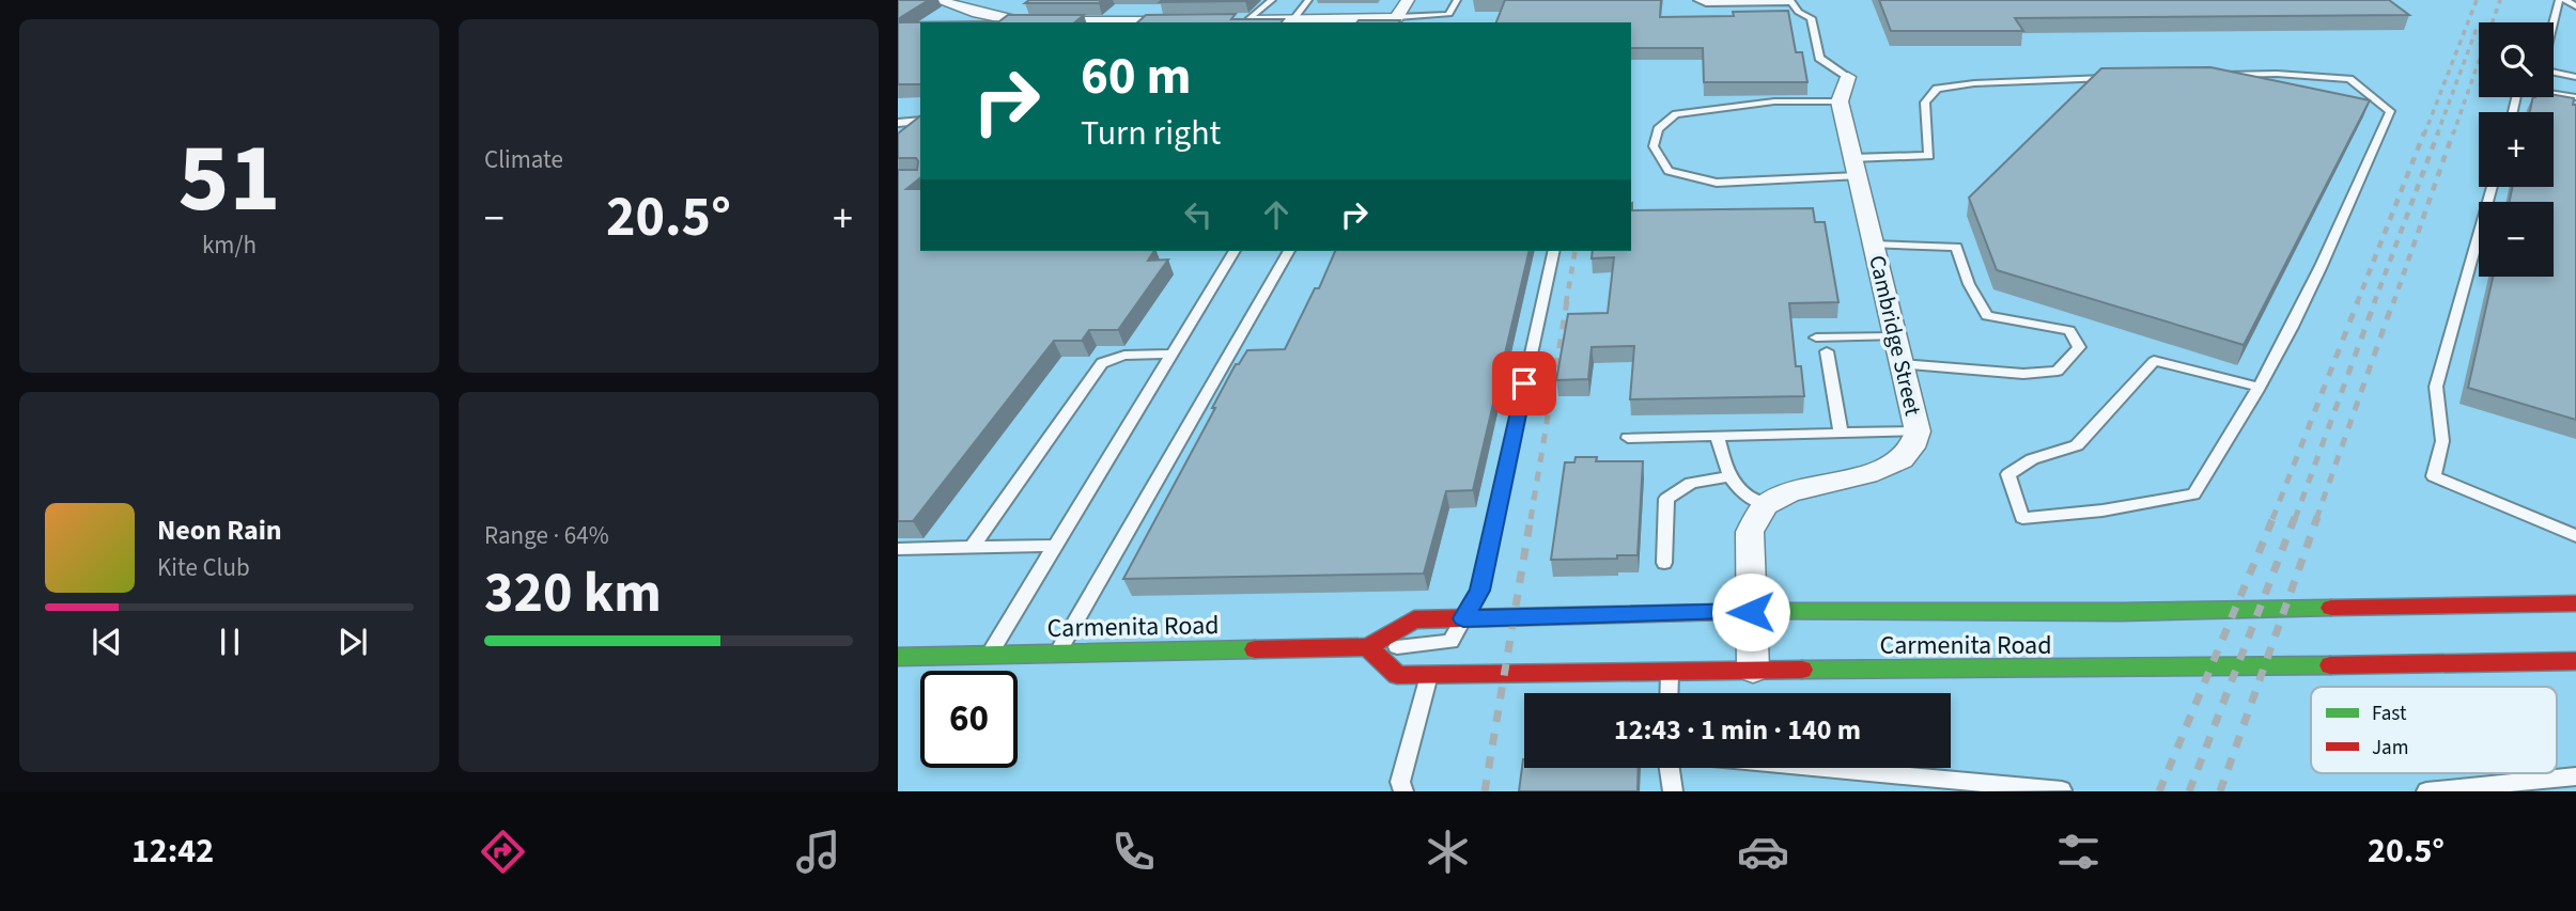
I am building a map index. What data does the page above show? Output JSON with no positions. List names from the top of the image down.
{
  "streets": {
    "main road": ["Carmenita Road"],
    "street": ["Cambridge Street"]
  },
  "legend": ["Fast", "Jam"],
  "page": {
    "tile": [
      ["51", "km/h"],
      "Climate",
      ["Range · 64%", "320 km"]
    ],
    "map_buttons": ["+", "−"],
    "turn": ["60 m", "Turn right"],
    "heat": ["−", "20.5°", "+"],
    "song": ["Neon Rain", "Kite Club"],
    "limit": "60",
    "trip": "12:43 · 1 min · 140 m",
    "tabs": ["12:42", "20.5°"]
  }
}
